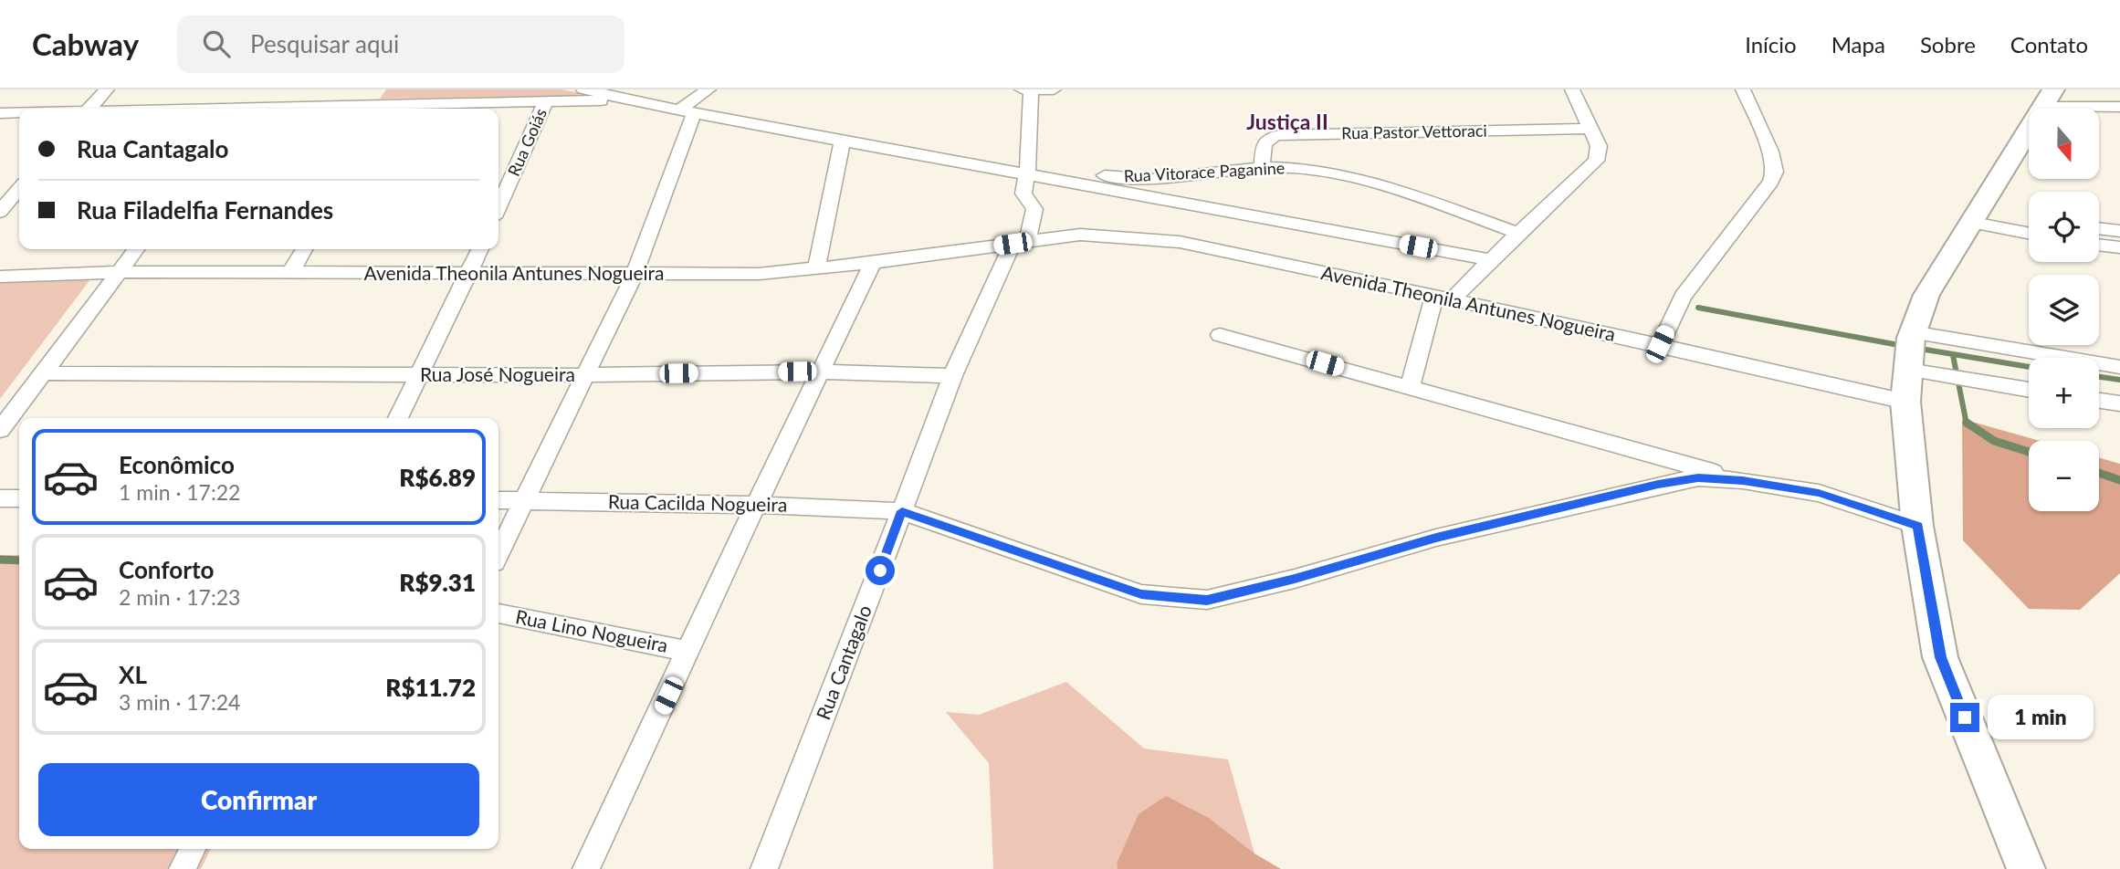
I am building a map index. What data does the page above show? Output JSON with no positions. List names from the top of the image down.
{
  "streets": {
    "street": [
      "Rua Pastor Vettoraci",
      "Rua Goiás",
      "Rua Vitorace Paganine",
      "Avenida Theonila Antunes Nogueira",
      "Rua José Nogueira",
      "Rua Cacilda Nogueira",
      "Rua Lino Nogueira",
      "Rua Cantagalo"
    ]
  },
  "crossings": [
    ["Rua Pastor Vettoraci", "Rua Vitorace Paganine"],
    ["Avenida Theonila Antunes Nogueira", "Rua Cantagalo"],
    ["Rua José Nogueira", "Rua Cantagalo"],
    ["Rua Cacilda Nogueira", "Rua Cantagalo"]
  ],
  "districts": ["Justiça II"],
  "north": "bottom",
  "page": {
    "header": "Cabway",
    "search": "Pesquisar aqui",
    "nav": [
      "Início",
      "Mapa",
      "Sobre",
      "Contato"
    ],
    "map_buttons": ["+", "−"],
    "banner": ["Rua Cantagalo", "Rua Filadelfia Fernandes"],
    "list": [
      {
        "name": "Econômico",
        "note": "1 min · 17:22",
        "value": "R$6.89"
      },
      {
        "name": "Conforto",
        "note": "2 min · 17:23",
        "value": "R$9.31"
      },
      {
        "name": "XL",
        "note": "3 min · 17:24",
        "value": "R$11.72"
      }
    ],
    "bubble": "1 min",
    "buttons": "Confirmar"
  }
}
